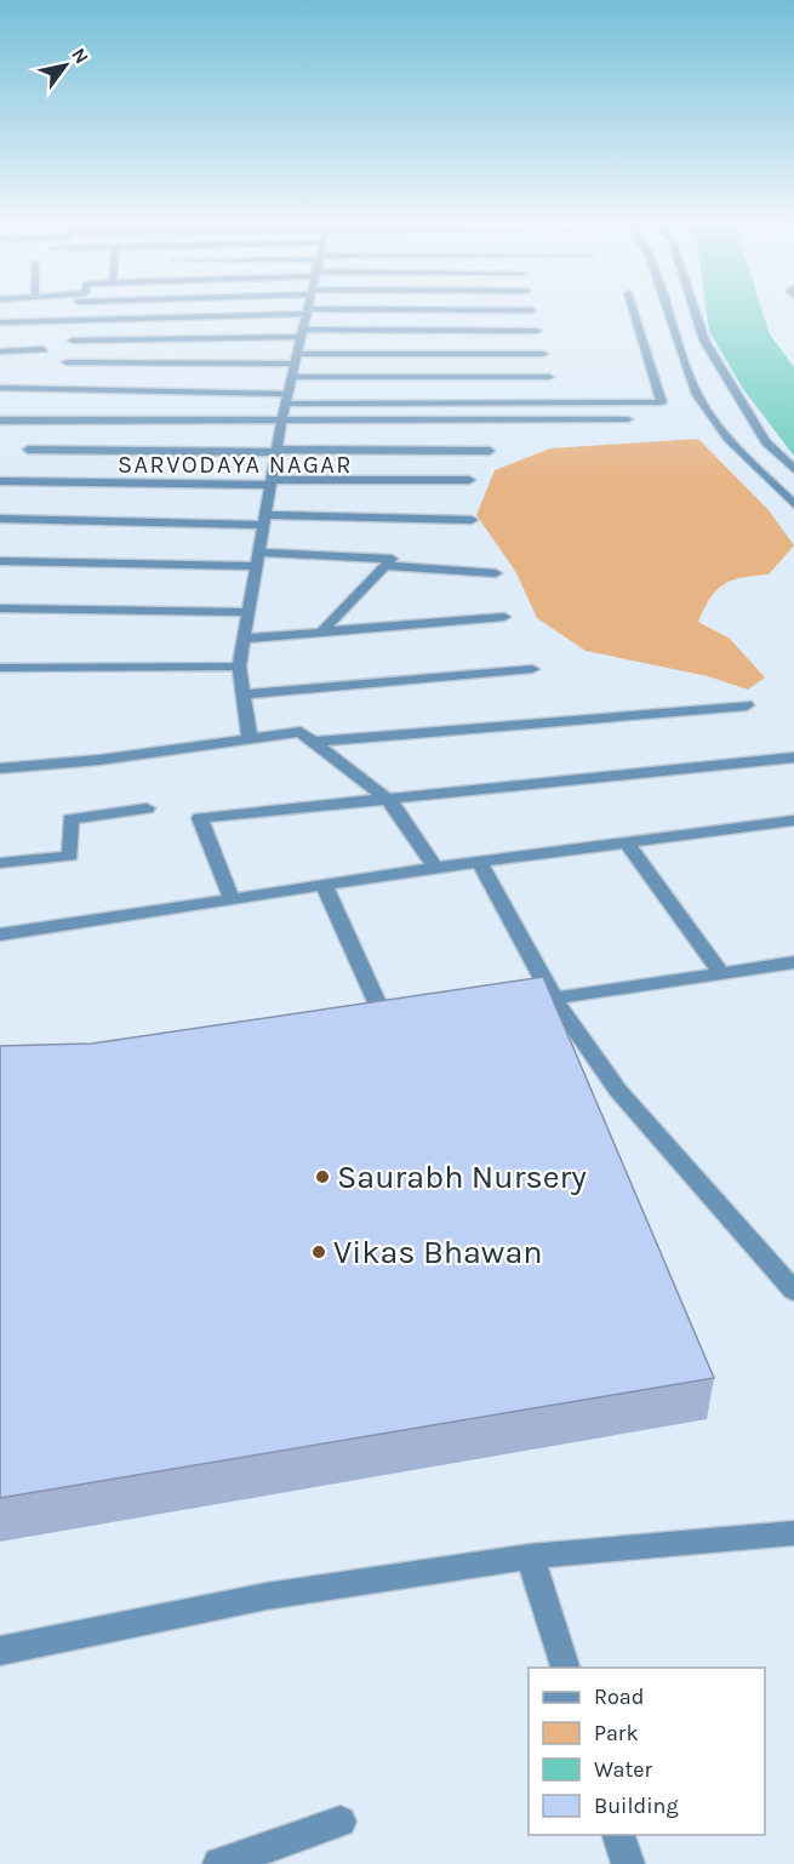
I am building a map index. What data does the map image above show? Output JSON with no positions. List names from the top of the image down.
{
  "districts": ["SARVODAYA NAGAR"],
  "places": ["Saurabh Nursery", "Vikas Bhawan"],
  "legend": [
    "Road",
    "Park",
    "Water",
    "Building"
  ],
  "north": "top right"
}
